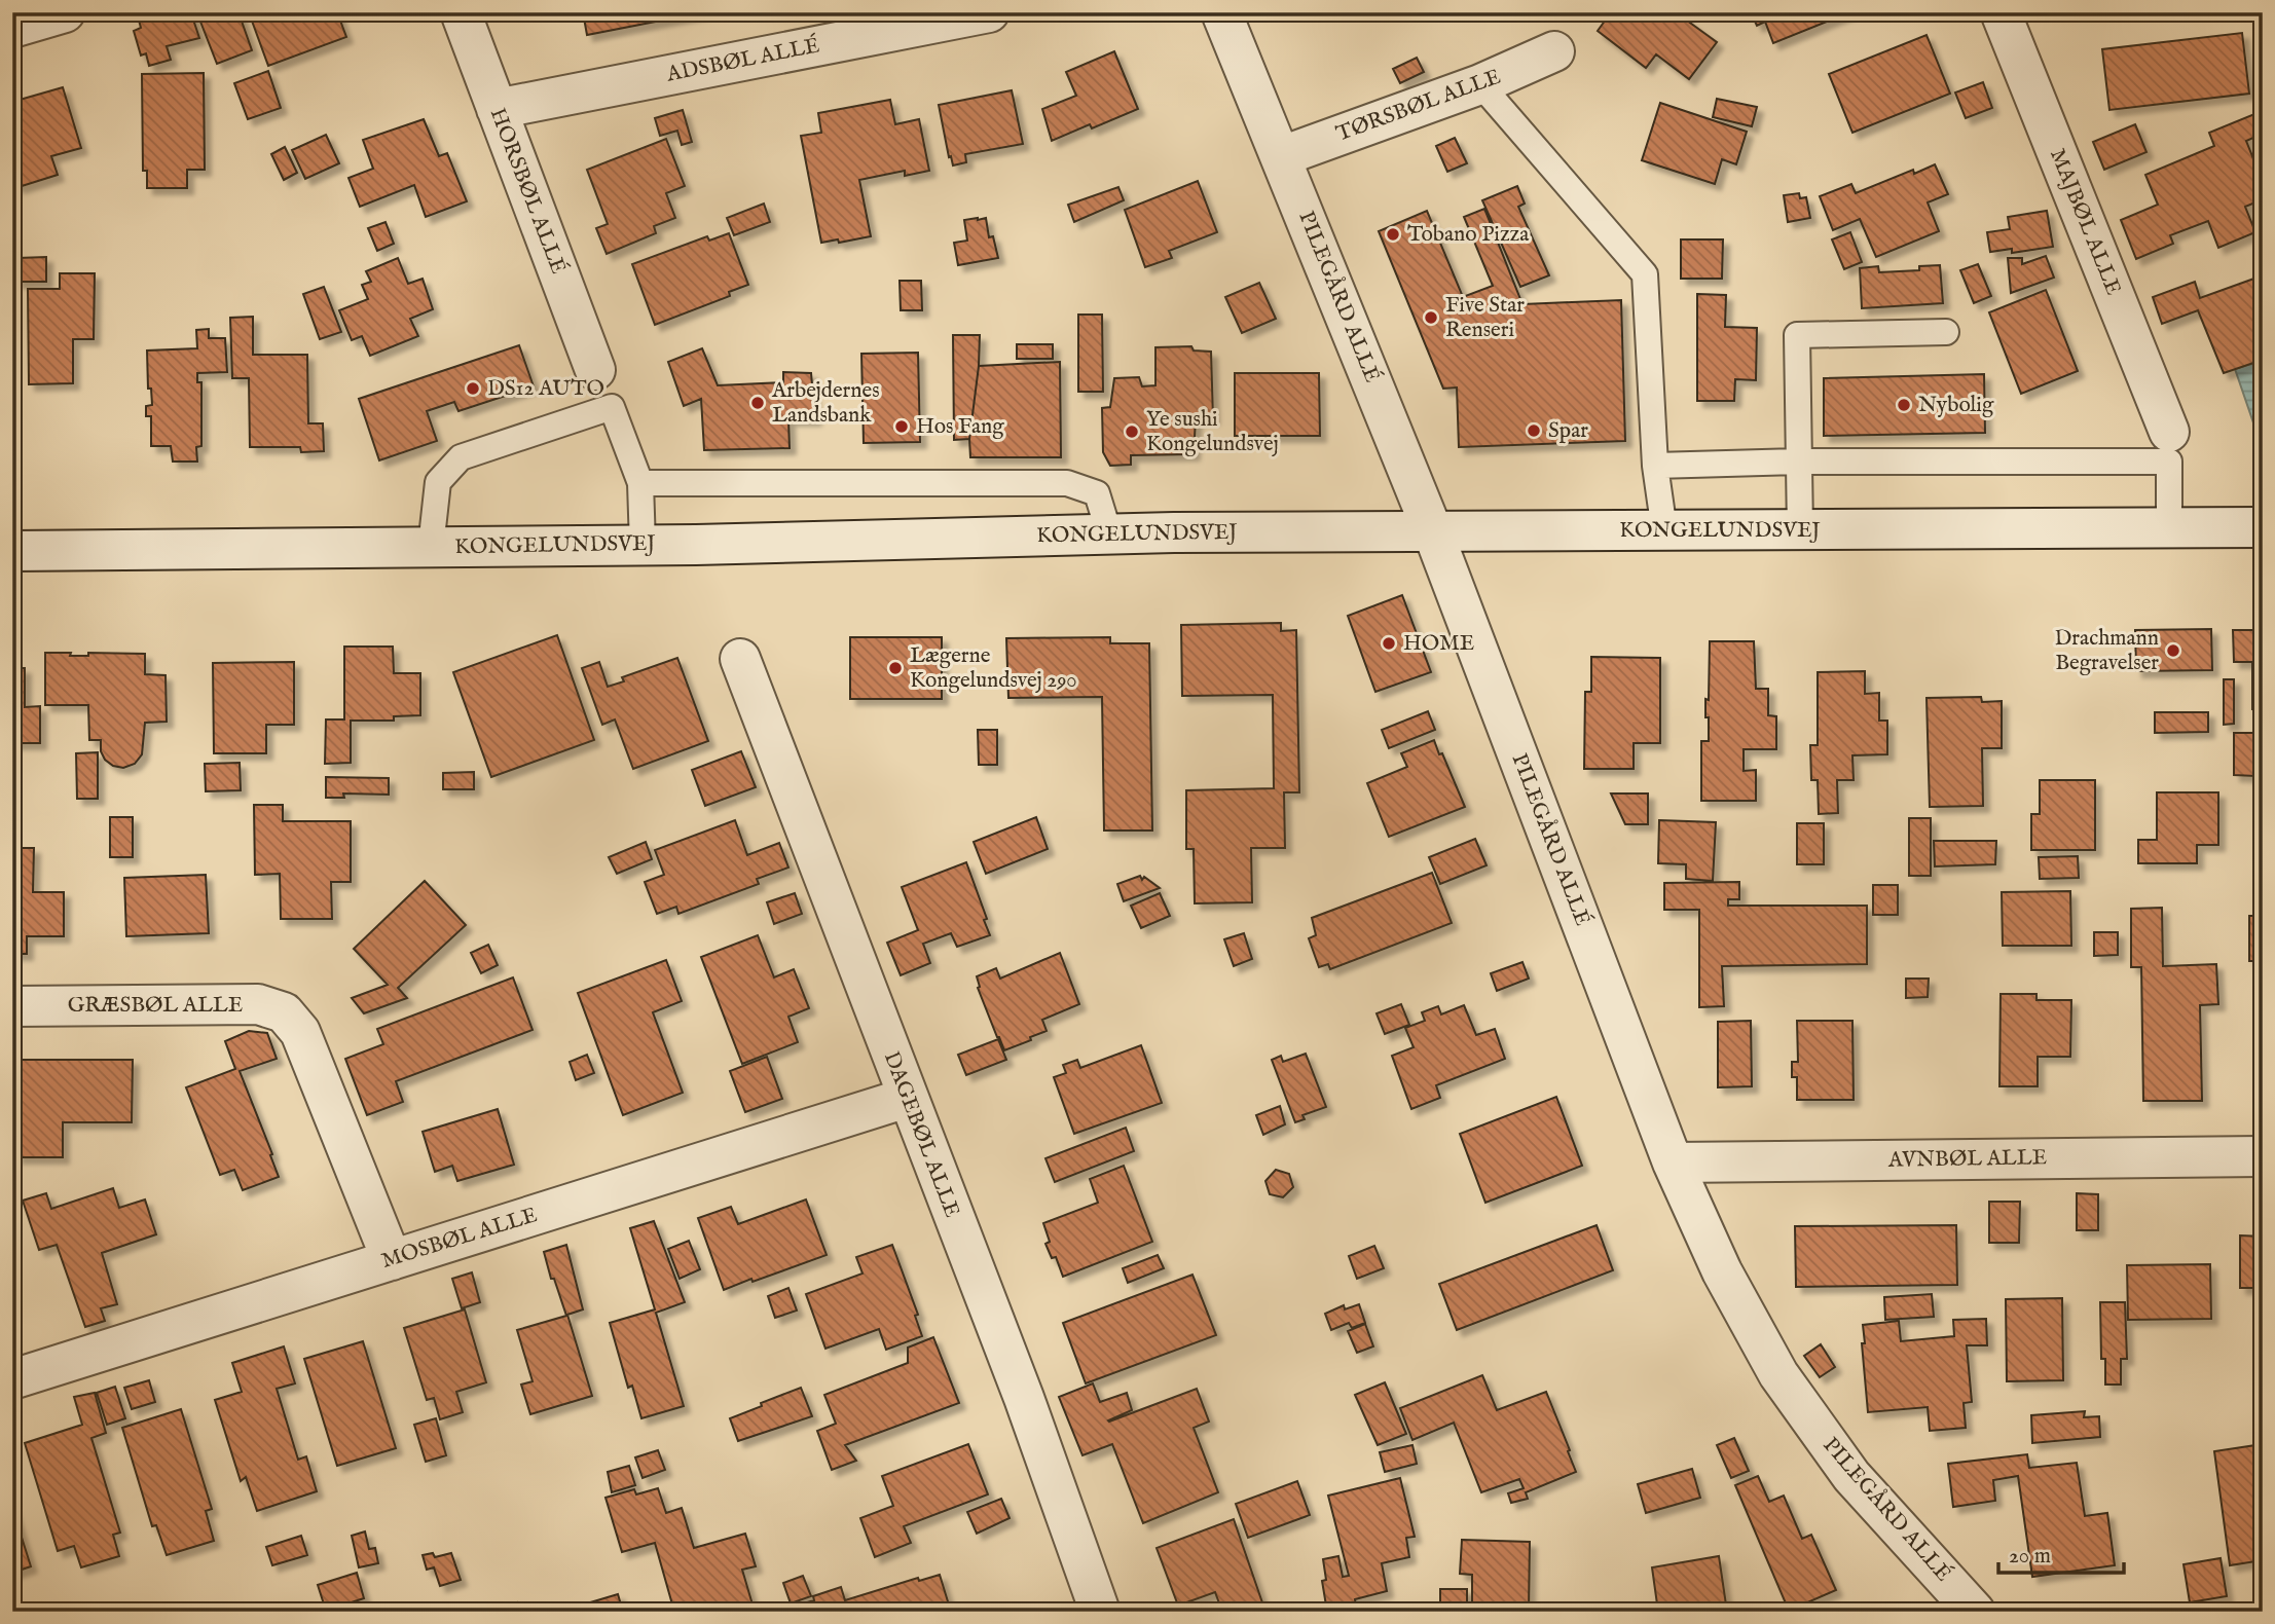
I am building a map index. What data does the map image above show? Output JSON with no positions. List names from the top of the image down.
{
  "streets": {
    "street": [
      "ADSBØL ALLÉ",
      "TØRSBØL ALLE",
      "HORSBØL ALLÉ",
      "MAJBØL ALLE",
      "PILEGÅRD ALLÉ",
      "KONGELUNDSVEJ",
      "GRÆSBØL ALLE",
      "DAGEBØL ALLE",
      "AVNBØL ALLE",
      "MOSBØL ALLE"
    ]
  },
  "crossings": [
    ["ADSBØL ALLÉ", "HORSBØL ALLÉ"],
    ["TØRSBØL ALLE", "PILEGÅRD ALLÉ"],
    ["PILEGÅRD ALLÉ", "KONGELUNDSVEJ"],
    ["PILEGÅRD ALLÉ", "AVNBØL ALLE"],
    ["GRÆSBØL ALLE", "MOSBØL ALLE"],
    ["DAGEBØL ALLE", "MOSBØL ALLE"]
  ],
  "places": [
    "Tobano Pizza",
    "Five Star Renseri",
    "DS12 AUTO",
    "Arbejdernes Landsbank",
    "Nybolig",
    "Hos Fang",
    "Spar",
    "Ye sushi Kongelundsvej",
    "HOME",
    "Drachmann Begravelser",
    "Lægerne Kongelundsvej 290"
  ],
  "scale_bar": "20 m"
}
